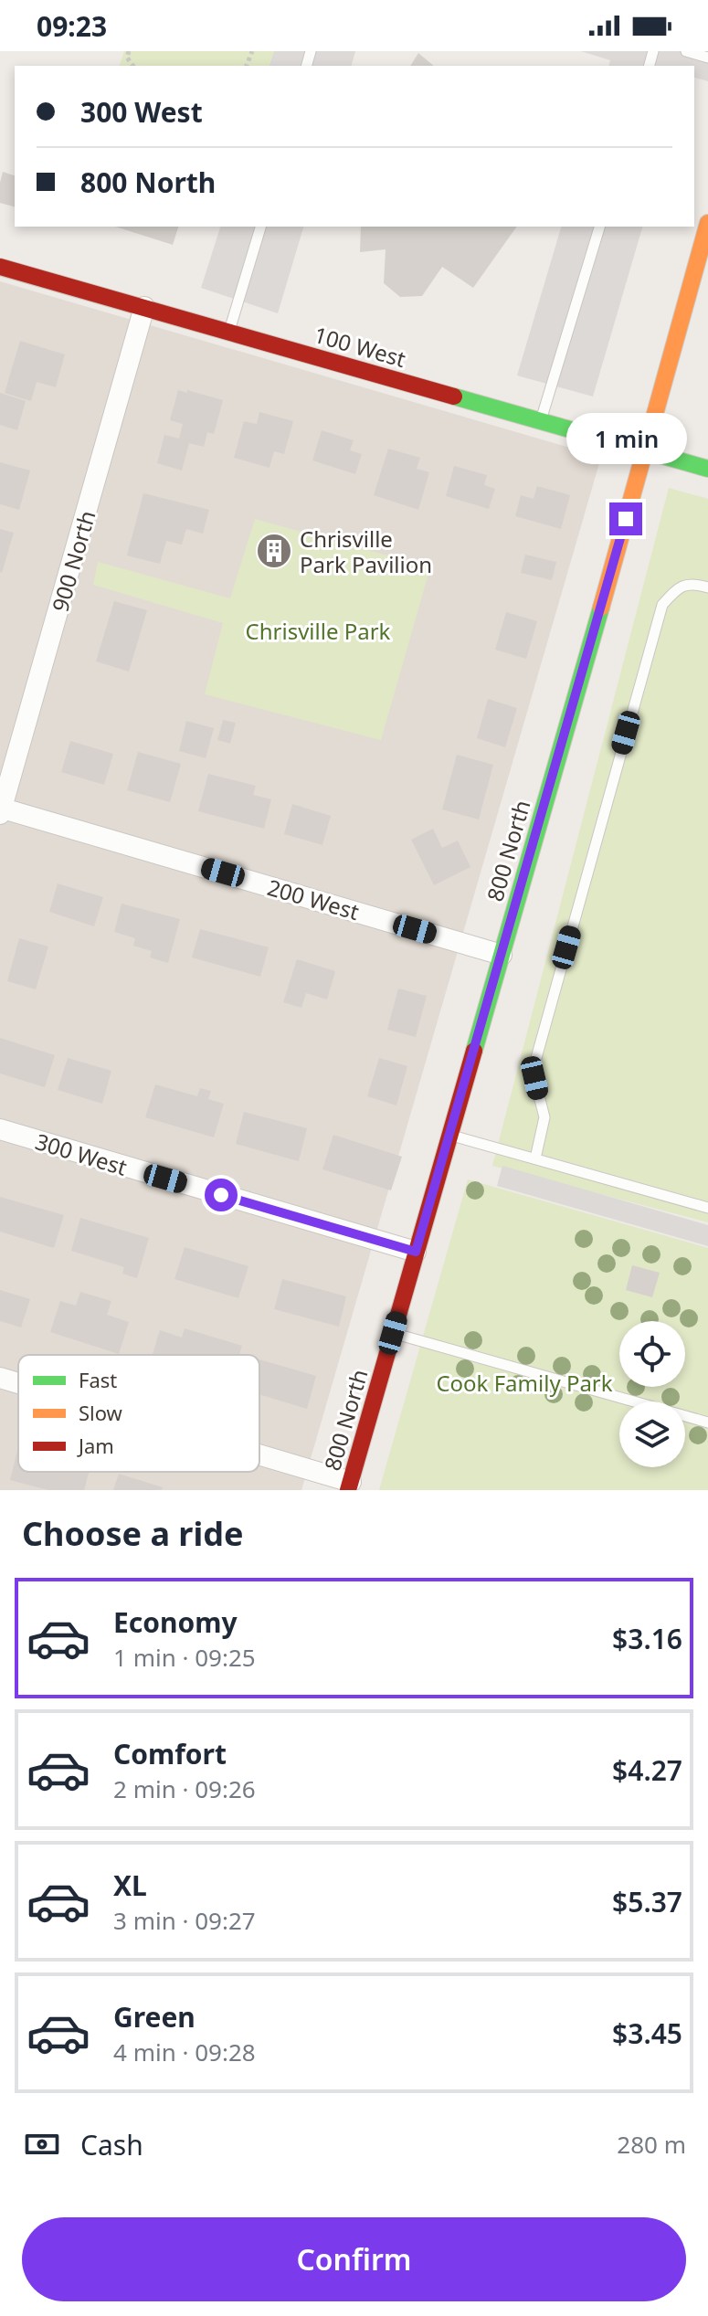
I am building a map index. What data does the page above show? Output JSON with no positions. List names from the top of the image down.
{
  "streets": {
    "street": [
      "100 West",
      "900 North",
      "800 North",
      "200 West",
      "300 West"
    ]
  },
  "crossings": [
    ["100 West", "900 North"],
    ["100 West", "800 North"],
    ["900 North", "200 West"],
    ["800 North", "200 West"],
    ["800 North", "300 West"]
  ],
  "parks": ["Chrisville Park", "Cook Family Park"],
  "places": {
    "building": ["Chrisville Park Pavilion"]
  },
  "legend": ["Fast", "Slow", "Jam"],
  "page": {
    "status": "09:23",
    "banner": ["300 West", "800 North"],
    "bubble": "1 min",
    "heading": "Choose a ride",
    "list": [
      {
        "name": "Economy",
        "note": "1 min · 09:25",
        "value": "$3.16"
      },
      {
        "name": "Comfort",
        "note": "2 min · 09:26",
        "value": "$4.27"
      },
      {
        "name": "XL",
        "note": "3 min · 09:27",
        "value": "$5.37"
      },
      {
        "name": "Green",
        "note": "4 min · 09:28",
        "value": "$3.45"
      }
    ],
    "pay": ["Cash", "280 m"],
    "buttons": "Confirm"
  }
}
